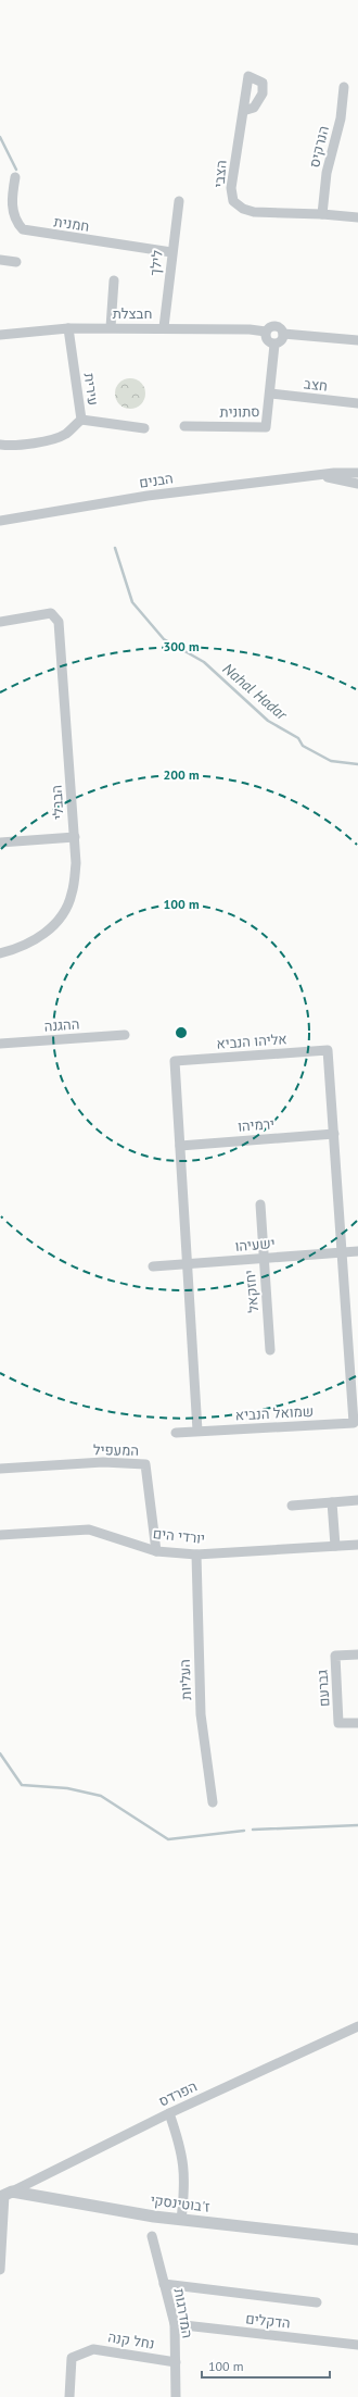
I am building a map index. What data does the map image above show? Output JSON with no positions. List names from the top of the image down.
{
  "streets": {
    "street": [
      "הנרקיס",
      "הצבי",
      "חמנית",
      "לילך",
      "חבצלת",
      "חצב",
      "עירית",
      "סתונית",
      "הבנים",
      "הבבלי",
      "ההגנה",
      "אליהו הנביא",
      "ירמיהו",
      "ישעיהו",
      "יחזקאל",
      "שמואל הנביא",
      "המעפיל",
      "יורדי הים",
      "העליות",
      "גברעם",
      "הפרדס",
      "ז'בוטינסקי",
      "המדרגות",
      "הדקלים",
      "נחל קנה"
    ]
  },
  "crossings": [
    ["הנרקיס", "הצבי"],
    ["חמנית", "לילך"],
    ["לילך", "חבצלת"],
    ["חבצלת", "עירית"],
    ["חבצלת", "סתונית"],
    ["חצב", "סתונית"],
    ["אליהו הנביא", "ירמיהו"],
    ["אליהו הנביא", "ישעיהו"],
    ["אליהו הנביא", "שמואל הנביא"],
    ["ישעיהו", "יחזקאל"],
    ["המעפיל", "יורדי הים"],
    ["יורדי הים", "העליות"],
    ["הפרדס", "ז'בוטינסקי"],
    ["המדרגות", "הדקלים"],
    ["המדרגות", "נחל קנה"]
  ],
  "water": ["Nahal Hadar"],
  "scale_bar": "100 m",
  "rings": ["300 m", "200 m", "100 m"]
}
